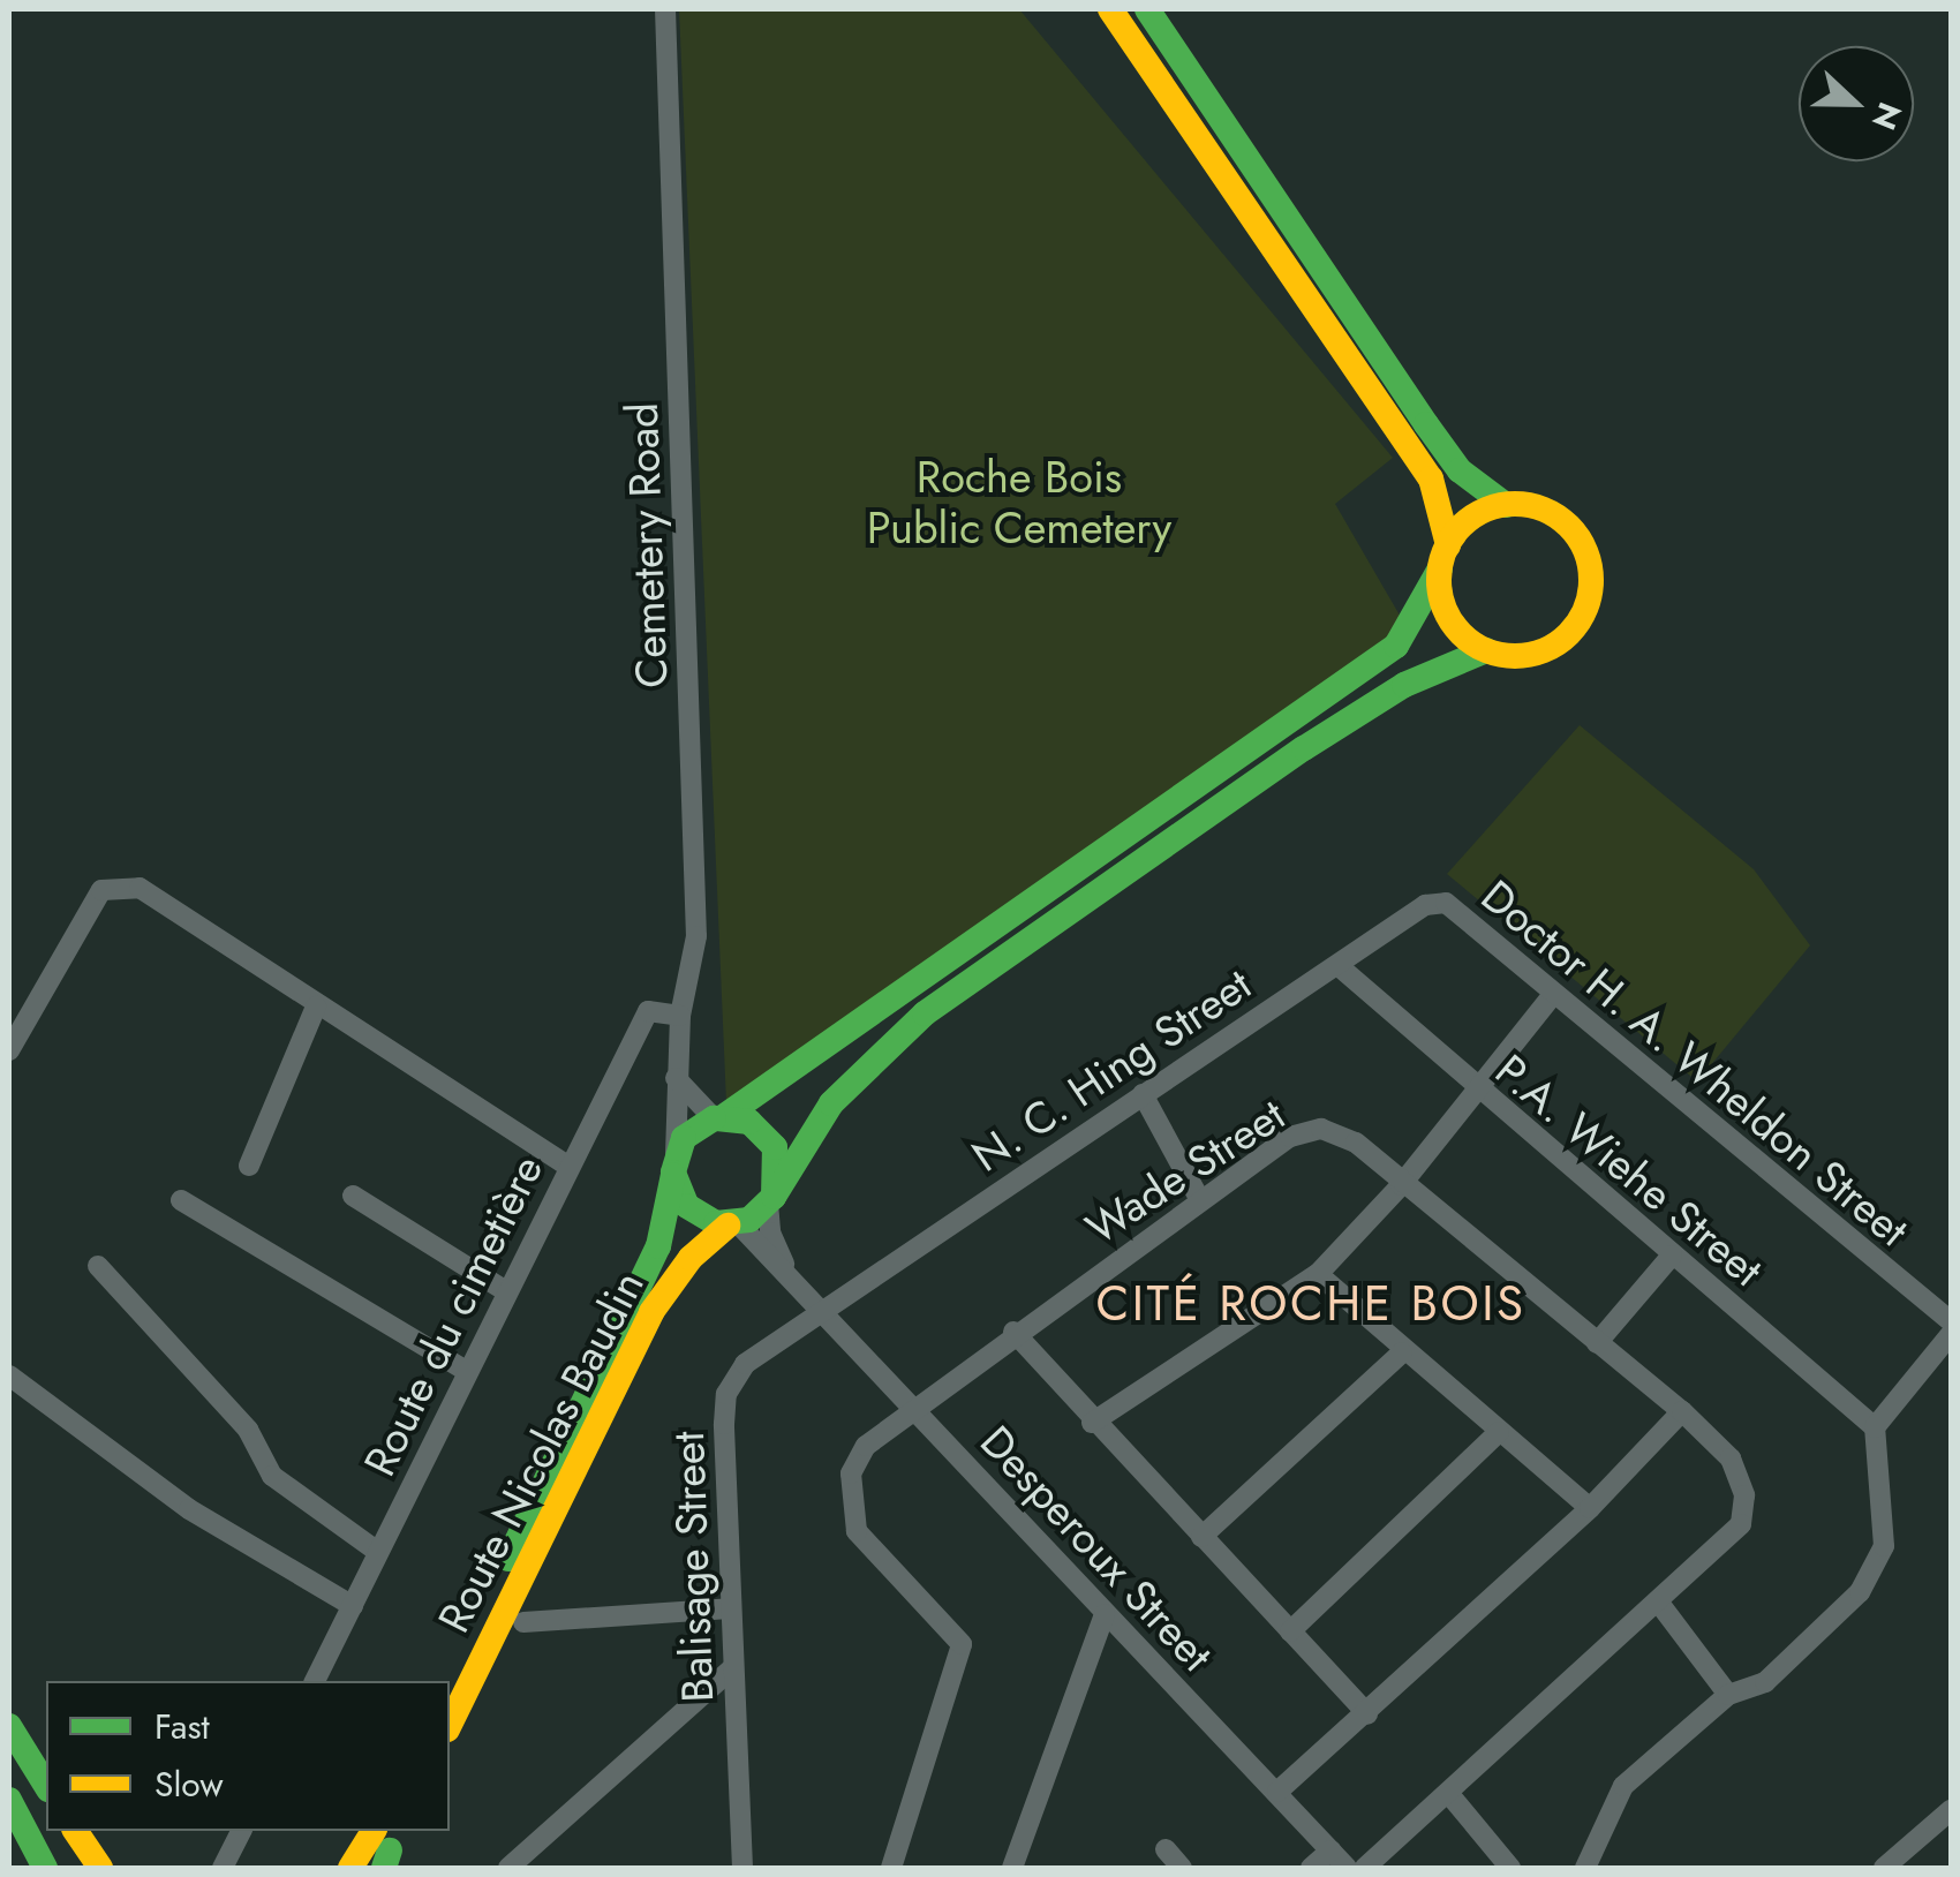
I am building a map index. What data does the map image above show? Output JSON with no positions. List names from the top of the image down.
{
  "streets": {
    "main road": ["Route Nicolas Baudin"],
    "street": [
      "Cemetery Road",
      "Doctor H. A. Wheldon Street",
      "N. C. Hing Street",
      "P.A. Wiehe Street",
      "Wade Street",
      "Route du cimetière",
      "Desperoux Street",
      "Balisage Street"
    ]
  },
  "crossings": [
    ["Cemetery Road", "Route du cimetière"],
    ["Cemetery Road", "Route Nicolas Baudin"],
    ["Cemetery Road", "Desperoux Street"],
    ["Doctor H. A. Wheldon Street", "N. C. Hing Street"],
    ["N. C. Hing Street", "P.A. Wiehe Street"],
    ["N. C. Hing Street", "Desperoux Street"],
    ["N. C. Hing Street", "Balisage Street"],
    ["Wade Street", "Desperoux Street"],
    ["Route Nicolas Baudin", "Desperoux Street"],
    ["Desperoux Street", "Balisage Street"]
  ],
  "districts": ["CITÉ ROCHE BOIS"],
  "parks": ["Roche Bois Public Cemetery"],
  "legend": ["Fast", "Slow"],
  "north": "right"
}
